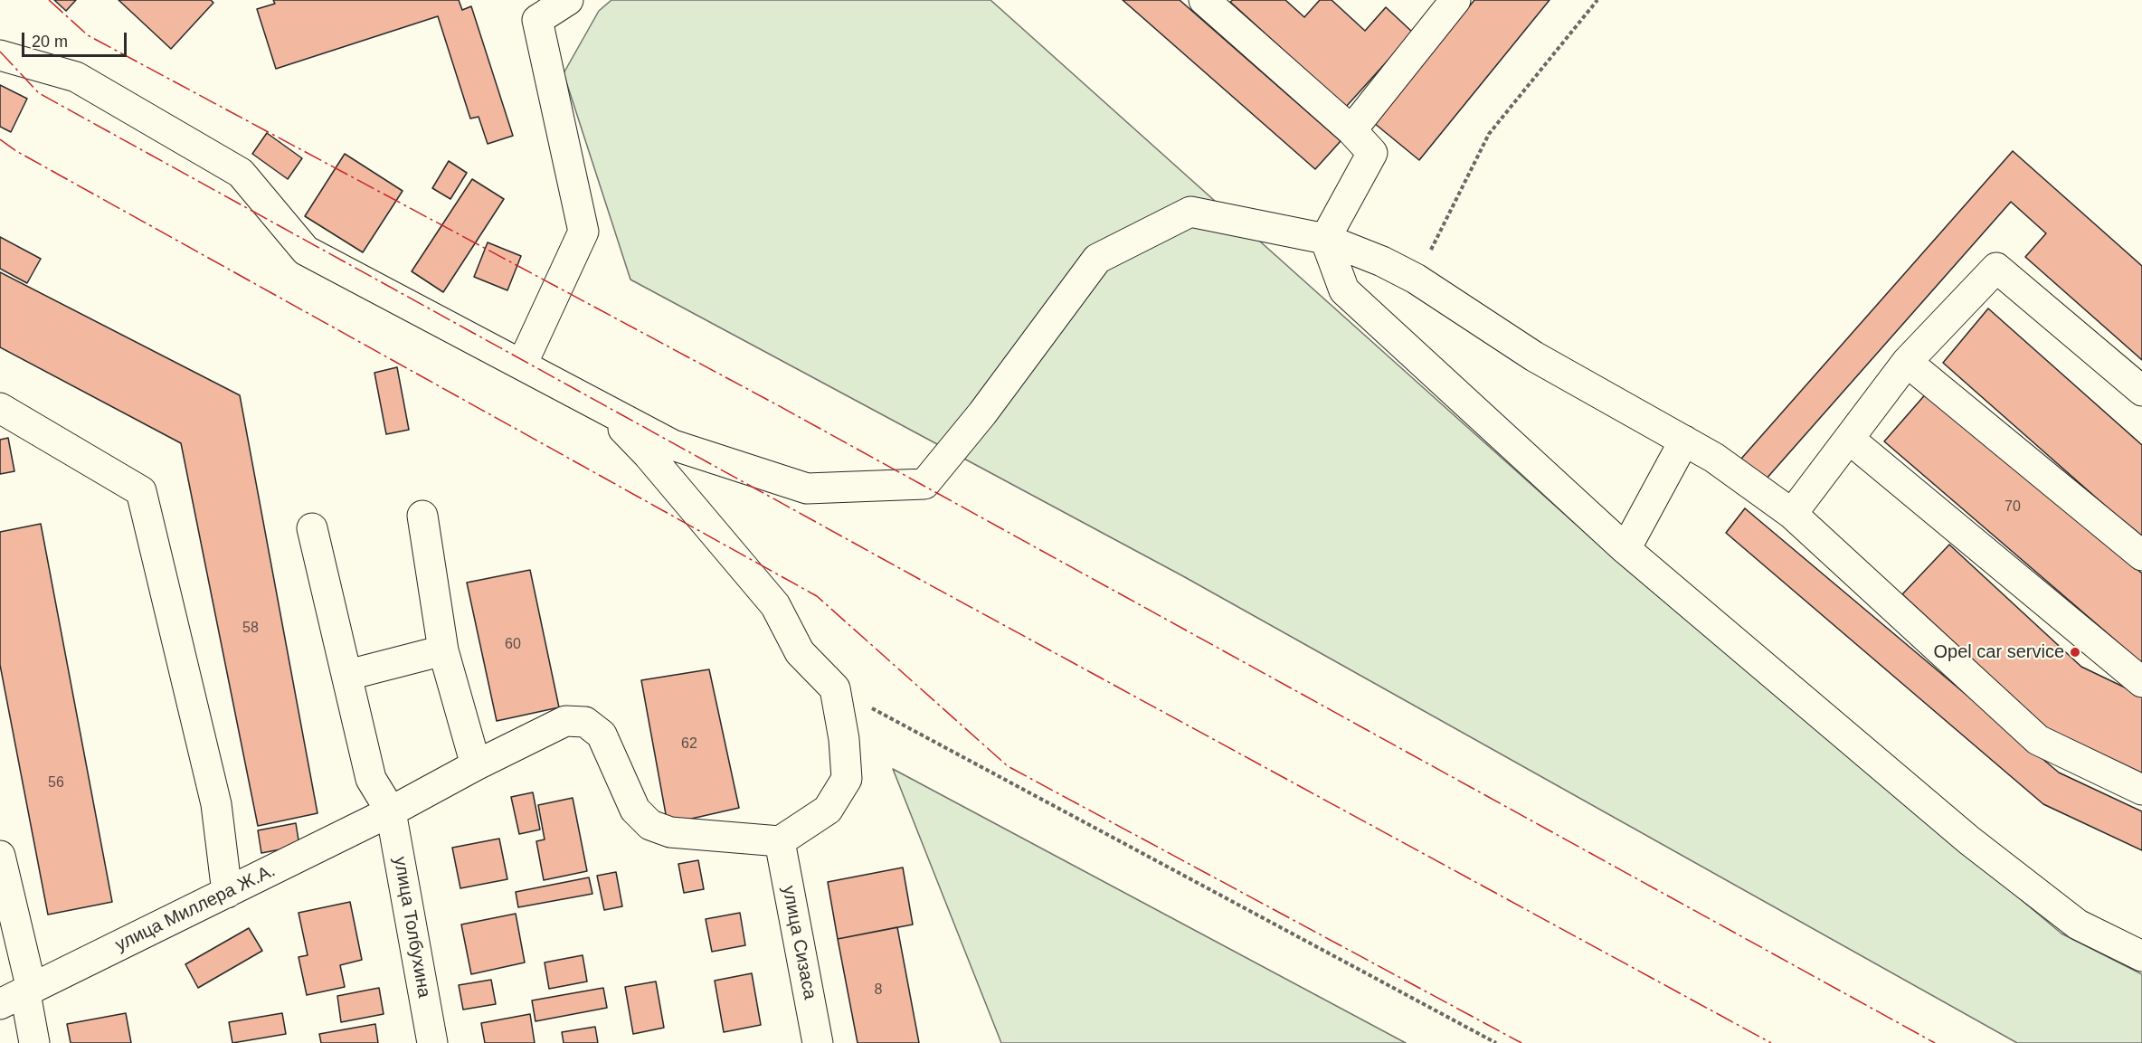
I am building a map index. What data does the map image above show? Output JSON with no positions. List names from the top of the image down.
{
  "streets": {
    "street": ["улица Миллера Ж.А.", "улица Толбухина", "улица Сизаса"]
  },
  "crossings": [
    ["улица Миллера Ж.А.", "улица Толбухина"],
    ["улица Миллера Ж.А.", "улица Сизаса"]
  ],
  "places": ["Opel car service"],
  "house_numbers": [
    "70",
    "58",
    "60",
    "62",
    "56",
    "8"
  ],
  "scale_bar": "20 m"
}
